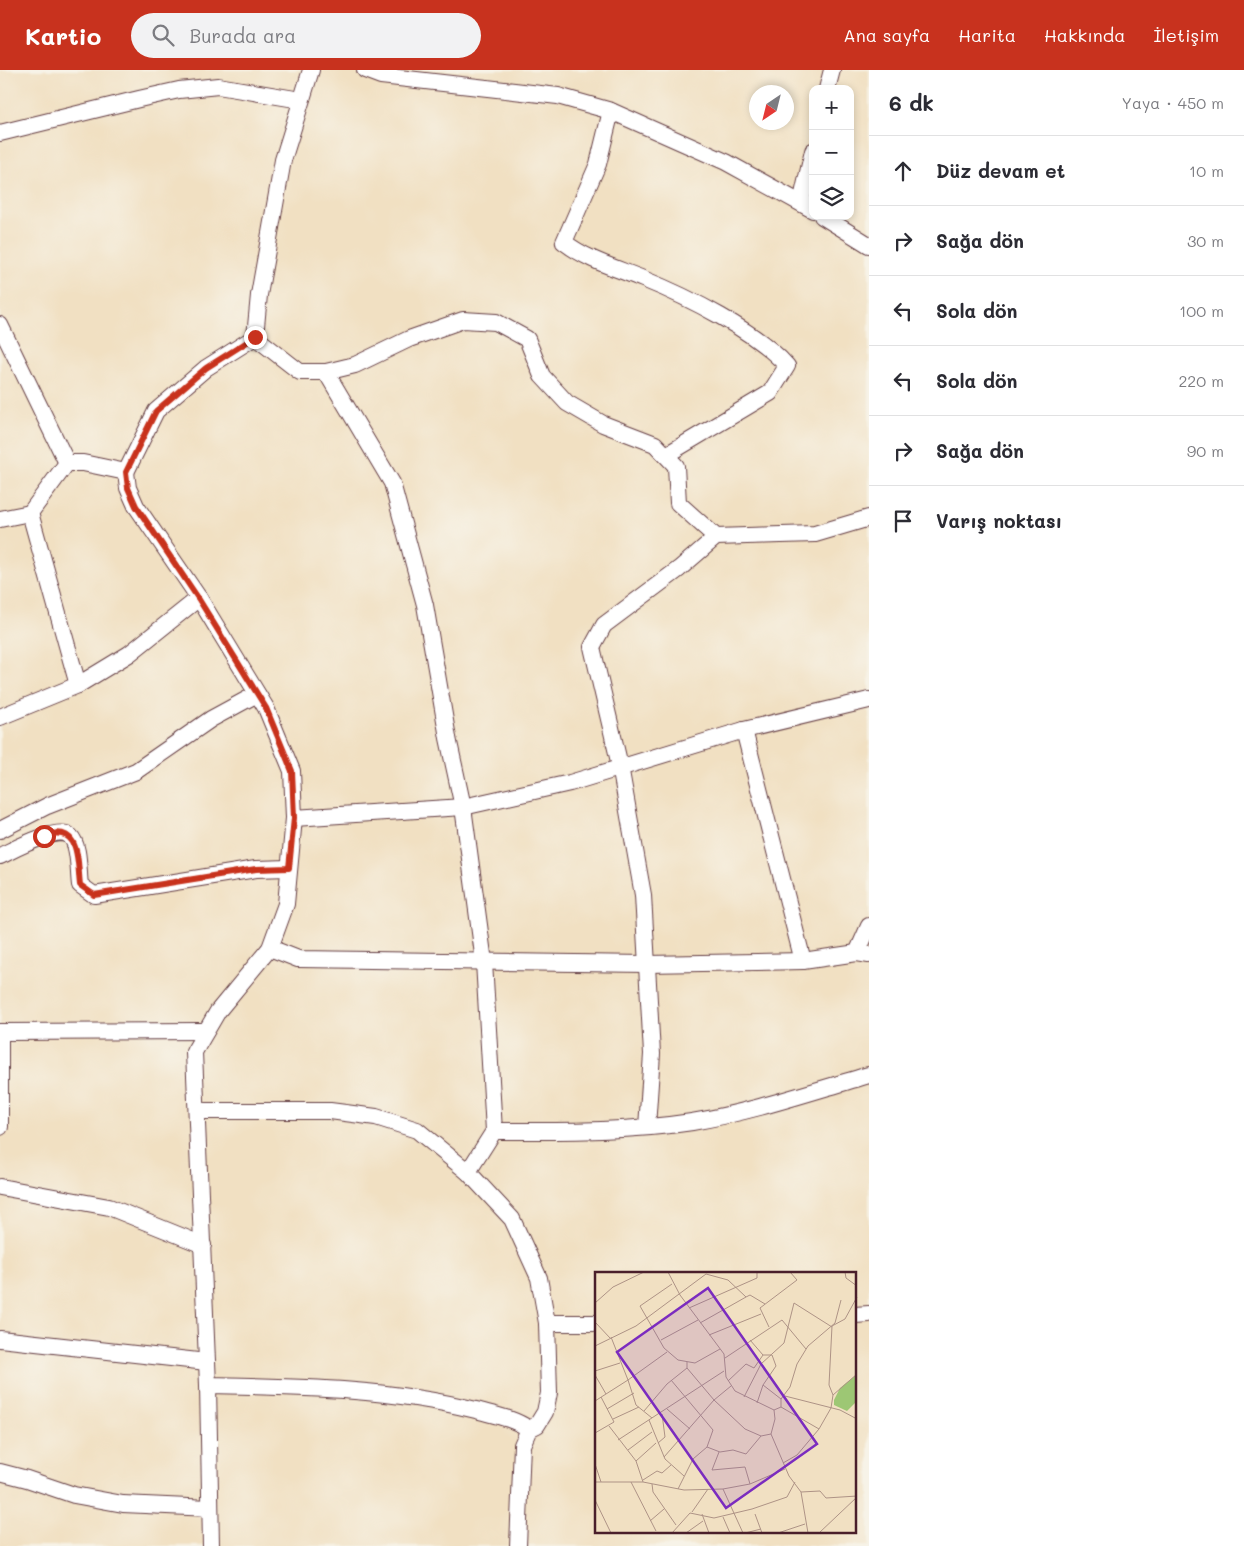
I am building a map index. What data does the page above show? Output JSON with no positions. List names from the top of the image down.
{
  "north": "bottom left",
  "page": {
    "header": "Kartio",
    "search": "Burada ara",
    "nav": [
      "Ana sayfa",
      "Harita",
      "Hakkında",
      "İletişim"
    ],
    "heading": ["6 dk", "Yaya · 450 m"],
    "map_buttons": ["+", "−"],
    "list": [
      ["Düz devam et", "10 m"],
      ["Sağa dön", "30 m"],
      ["Sola dön", "100 m"],
      ["Sola dön", "220 m"],
      ["Sağa dön", "90 m"],
      "Varış noktası"
    ]
  }
}
